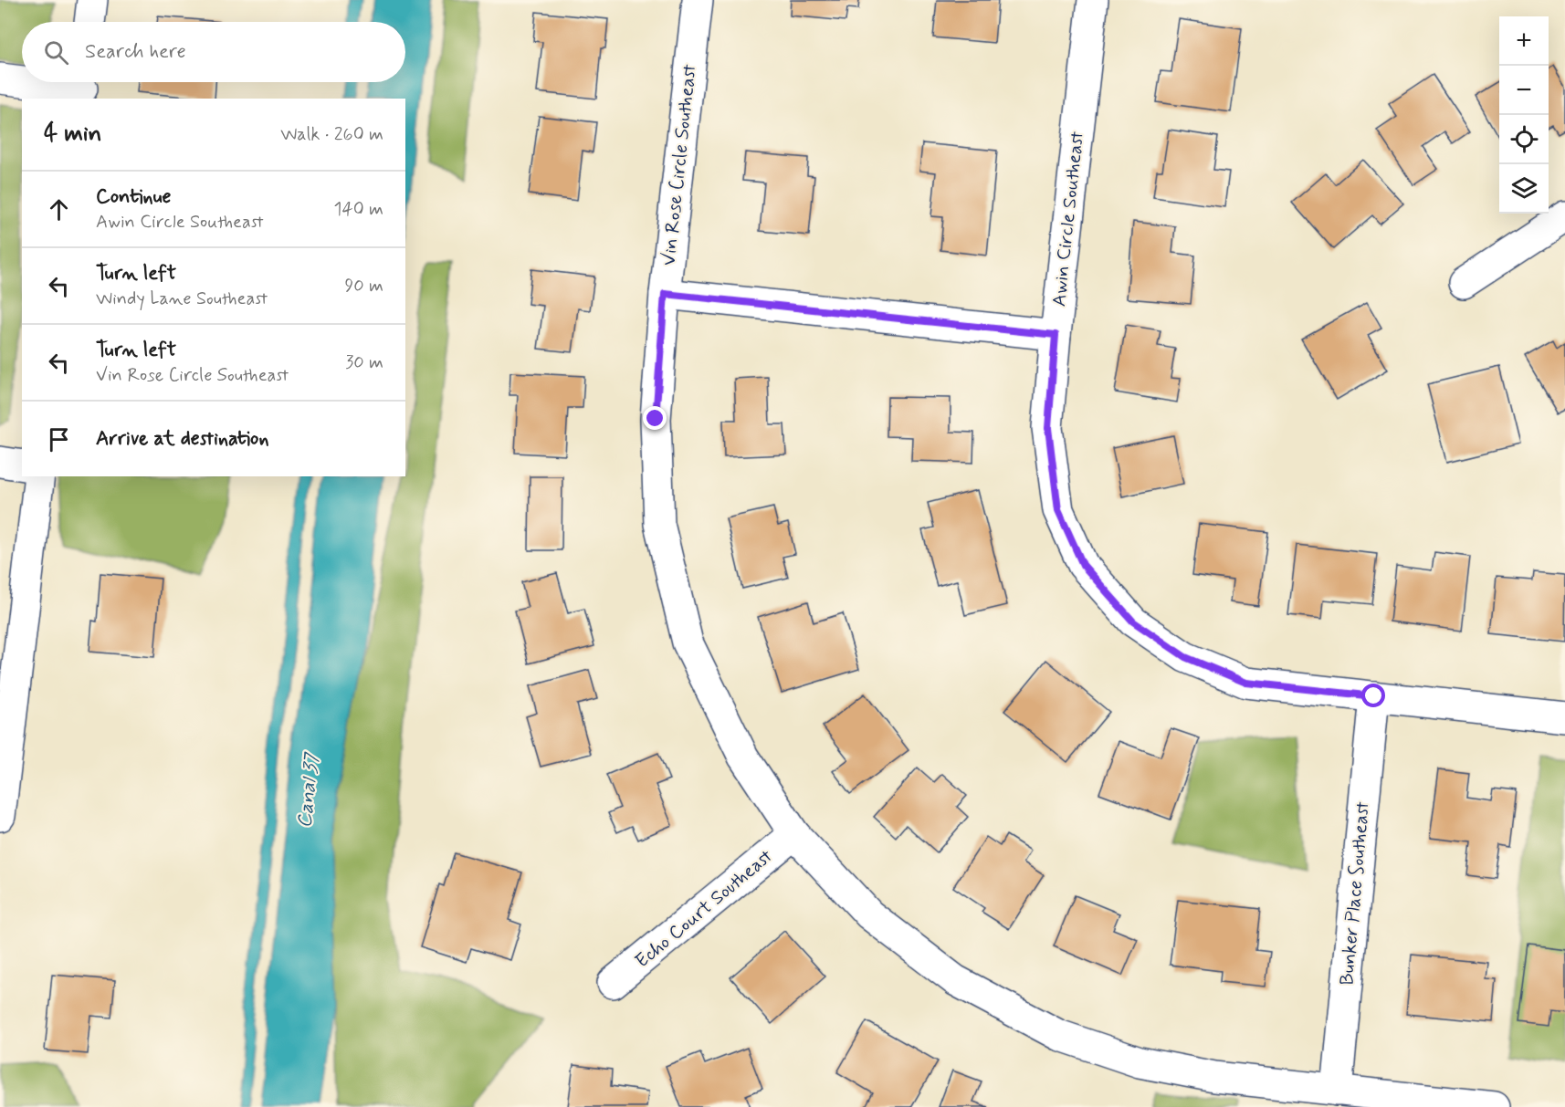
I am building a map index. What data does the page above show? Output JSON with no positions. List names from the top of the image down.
{
  "streets": {
    "street": [
      "Vin Rose Circle Southeast",
      "Awin Circle Southeast",
      "Bunker Place Southeast",
      "Echo Court Southeast"
    ]
  },
  "crossings": [
    ["Vin Rose Circle Southeast", "Bunker Place Southeast"],
    ["Vin Rose Circle Southeast", "Echo Court Southeast"],
    ["Awin Circle Southeast", "Bunker Place Southeast"]
  ],
  "water": ["Canal 37"],
  "page": {
    "map_buttons": ["+", "−"],
    "search": "Search here",
    "heading": ["4 min", "Walk · 260 m"],
    "list": [
      ["Continue", "Awin Circle Southeast", "140 m"],
      ["Turn left", "Windy Lane Southeast", "90 m"],
      ["Turn left", "Vin Rose Circle Southeast", "30 m"],
      "Arrive at destination"
    ]
  }
}
